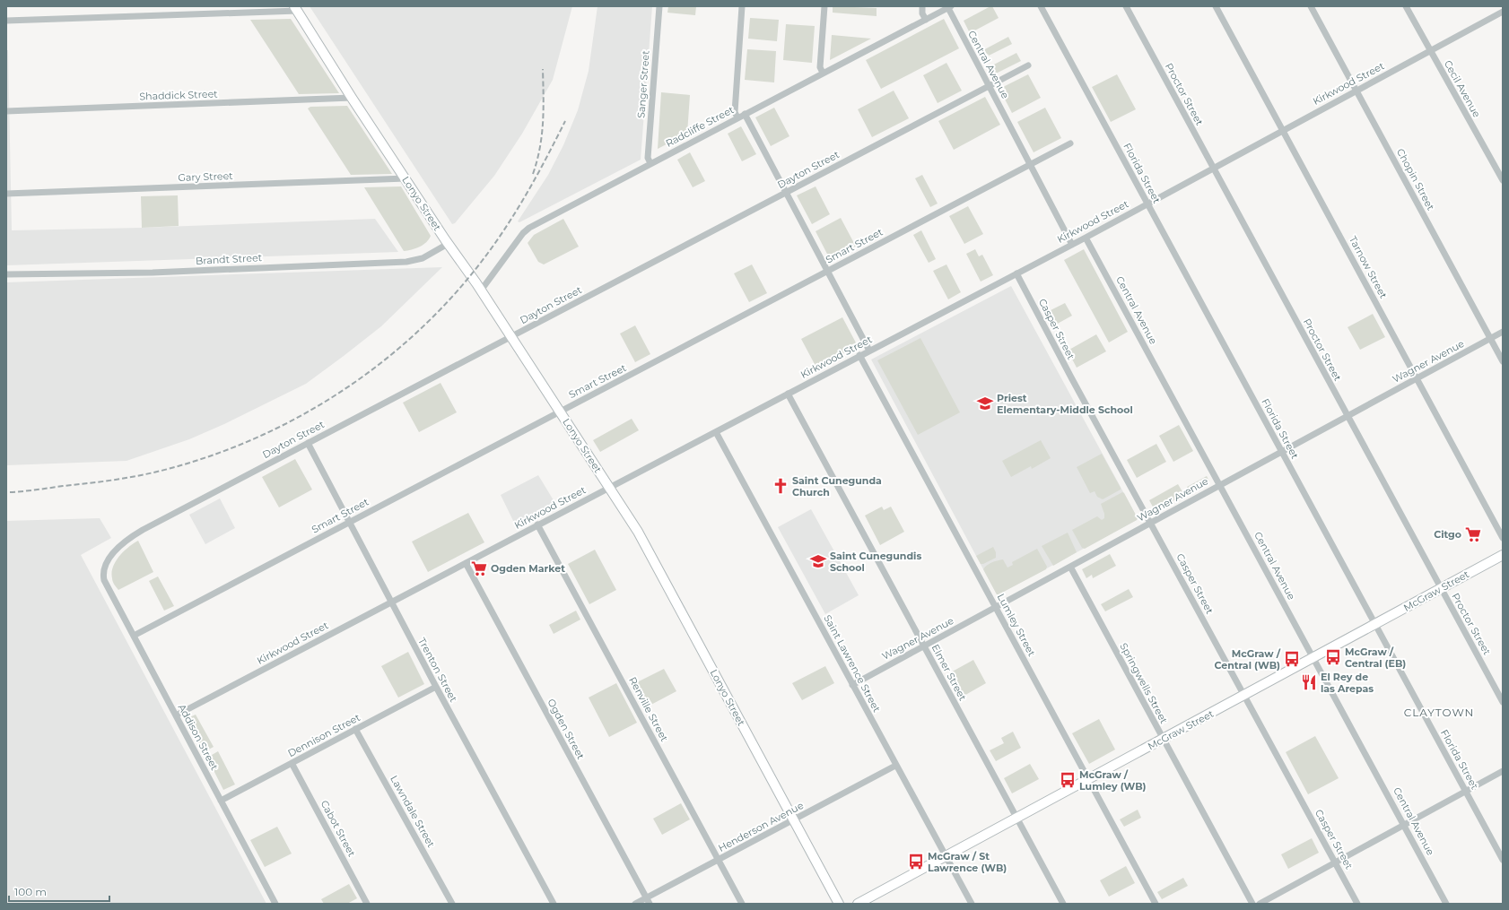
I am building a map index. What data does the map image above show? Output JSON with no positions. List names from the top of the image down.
{
  "streets": {
    "street": [
      "Central Avenue",
      "Kirkwood Street",
      "Sanger Street",
      "Cecil Avenue",
      "Proctor Street",
      "Shaddick Street",
      "Radcliffe Street",
      "Dayton Street",
      "Florida Street",
      "Gary Street",
      "Chopin Street",
      "Lonyo Street",
      "Smart Street",
      "Brandt Street",
      "Tarnow Street",
      "Casper Street",
      "Wagner Avenue",
      "McGraw Street",
      "Lumley Street",
      "Saint Lawrence Street",
      "Trenton Street",
      "Elmer Street",
      "Springwells Street",
      "Renville Street",
      "Ogden Street",
      "Dennison Street",
      "Addison Street",
      "Lawndale Street",
      "Henderson Avenue",
      "Cabot Street"
    ]
  },
  "crossings": [
    ["Central Avenue", "Kirkwood Street"],
    ["Central Avenue", "Radcliffe Street"],
    ["Central Avenue", "Dayton Street"],
    ["Central Avenue", "Smart Street"],
    ["Central Avenue", "Wagner Avenue"],
    ["Central Avenue", "McGraw Street"],
    ["Kirkwood Street", "Cecil Avenue"],
    ["Kirkwood Street", "Proctor Street"],
    ["Kirkwood Street", "Florida Street"],
    ["Kirkwood Street", "Chopin Street"],
    ["Kirkwood Street", "Lonyo Street"],
    ["Kirkwood Street", "Tarnow Street"],
    ["Kirkwood Street", "Casper Street"],
    ["Kirkwood Street", "Lumley Street"],
    ["Kirkwood Street", "Saint Lawrence Street"],
    ["Kirkwood Street", "Trenton Street"],
    ["Kirkwood Street", "Elmer Street"],
    ["Kirkwood Street", "Renville Street"],
    ["Kirkwood Street", "Ogden Street"],
    ["Kirkwood Street", "Addison Street"],
    ["Sanger Street", "Radcliffe Street"],
    ["Proctor Street", "Wagner Avenue"],
    ["Proctor Street", "McGraw Street"],
    ["Shaddick Street", "Lonyo Street"],
    ["Radcliffe Street", "Lonyo Street"],
    ["Dayton Street", "Lonyo Street"],
    ["Dayton Street", "Trenton Street"],
    ["Dayton Street", "Addison Street"],
    ["Florida Street", "Wagner Avenue"],
    ["Florida Street", "McGraw Street"],
    ["Gary Street", "Lonyo Street"],
    ["Chopin Street", "Wagner Avenue"],
    ["Lonyo Street", "Smart Street"],
    ["Lonyo Street", "Brandt Street"],
    ["Lonyo Street", "Henderson Avenue"],
    ["Smart Street", "Trenton Street"],
    ["Smart Street", "Addison Street"],
    ["Tarnow Street", "Wagner Avenue"],
    ["Casper Street", "Wagner Avenue"],
    ["Casper Street", "McGraw Street"],
    ["Wagner Avenue", "Lumley Street"],
    ["Wagner Avenue", "Saint Lawrence Street"],
    ["Wagner Avenue", "Elmer Street"],
    ["Wagner Avenue", "Springwells Street"],
    ["McGraw Street", "Lumley Street"],
    ["McGraw Street", "Saint Lawrence Street"],
    ["McGraw Street", "Elmer Street"],
    ["McGraw Street", "Springwells Street"],
    ["Saint Lawrence Street", "Henderson Avenue"],
    ["Trenton Street", "Dennison Street"],
    ["Renville Street", "Henderson Avenue"],
    ["Ogden Street", "Henderson Avenue"],
    ["Dennison Street", "Addison Street"],
    ["Dennison Street", "Lawndale Street"],
    ["Dennison Street", "Cabot Street"]
  ],
  "districts": ["CLAYTOWN"],
  "places": {
    "school or university": ["Priest Elementary‑Middle School", "Saint Cunegundis School"],
    "church": ["Saint Cunegunda Church"],
    "supermarket": ["Citgo", "Ogden Market"],
    "bus stop": [
      "McGraw / Central (EB)",
      "McGraw / Central (WB)",
      "McGraw / Lumley (WB)",
      "McGraw / St Lawrence (WB)"
    ],
    "restaurant": ["El Rey de las Arepas"]
  },
  "scale_bar": "100 m"
}
